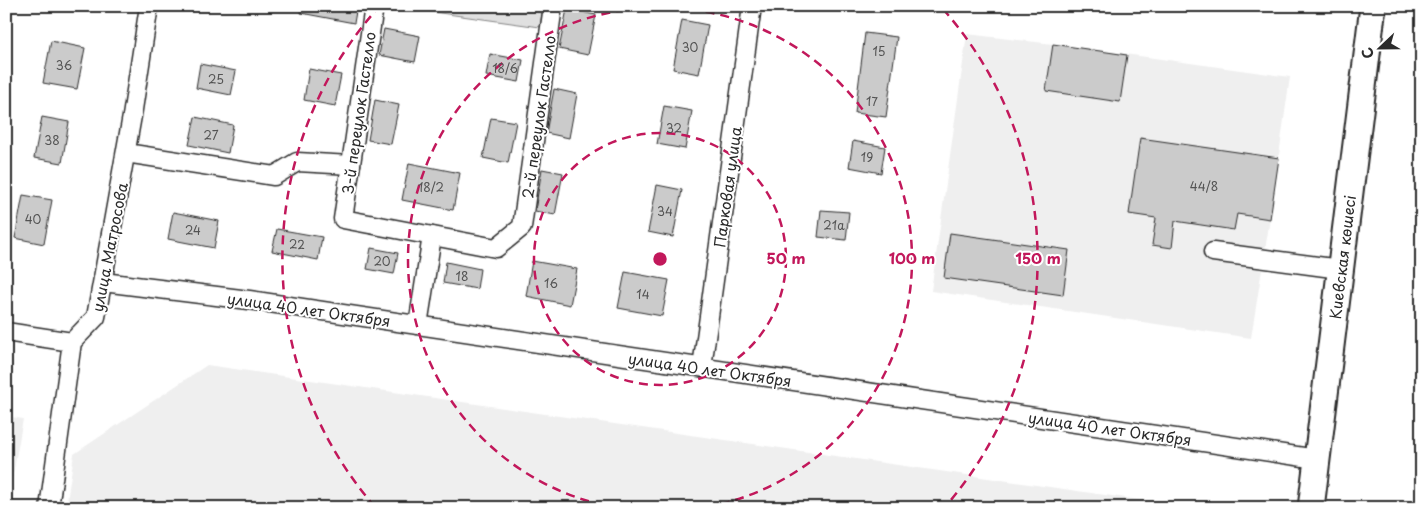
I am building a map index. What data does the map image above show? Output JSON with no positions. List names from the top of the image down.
{
  "streets": {
    "highway": ["Киевская көшесі"],
    "street": [
      "3-й переулок Гастелло",
      "2-й переулок Гастелло",
      "Парковая улица",
      "улица Матросова",
      "улица 40 лет Октября"
    ]
  },
  "crossings": [
    ["3-й переулок Гастелло", "2-й переулок Гастелло"],
    ["Парковая улица", "улица 40 лет Октября"],
    ["улица Матросова", "улица 40 лет Октября"],
    ["Киевская көшесі", "улица 40 лет Октября"]
  ],
  "house_numbers": [
    "30",
    "15",
    "36",
    "18/6",
    "25",
    "17",
    "32",
    "27",
    "38",
    "19",
    "44/8",
    "18/2",
    "34",
    "40",
    "21а",
    "24",
    "22",
    "20",
    "18",
    "16",
    "14"
  ],
  "north": "left",
  "rings": ["50 m", "100 m", "150 m"]
}
